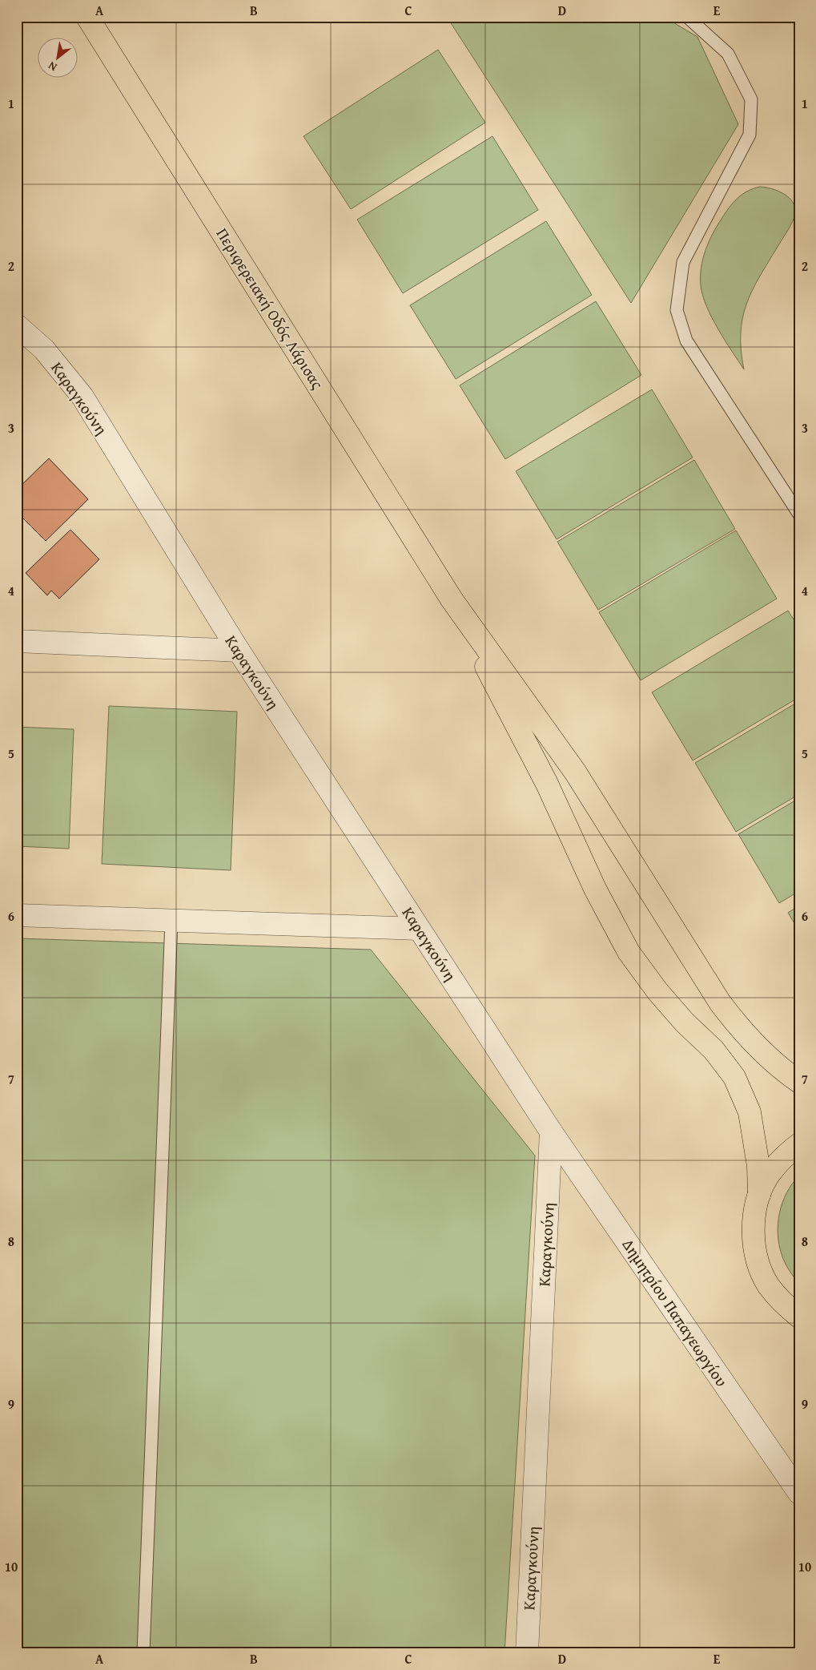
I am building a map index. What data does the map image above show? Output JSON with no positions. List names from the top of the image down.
{
  "streets": {
    "highway": ["Περιφερειακή Οδός Λάρισας"],
    "street": ["Καραγκούνη", "Δημητρίου Παπαγεωργίου"]
  },
  "crossings": [
    ["Καραγκούνη", "Δημητρίου Παπαγεωργίου"]
  ],
  "north": "bottom left",
  "grid": {
    "columns": [
      "A",
      "B",
      "C",
      "D",
      "E"
    ],
    "rows": [
      "1",
      "2",
      "3",
      "4",
      "5",
      "6",
      "7",
      "8",
      "9",
      "10"
    ]
  }
}
